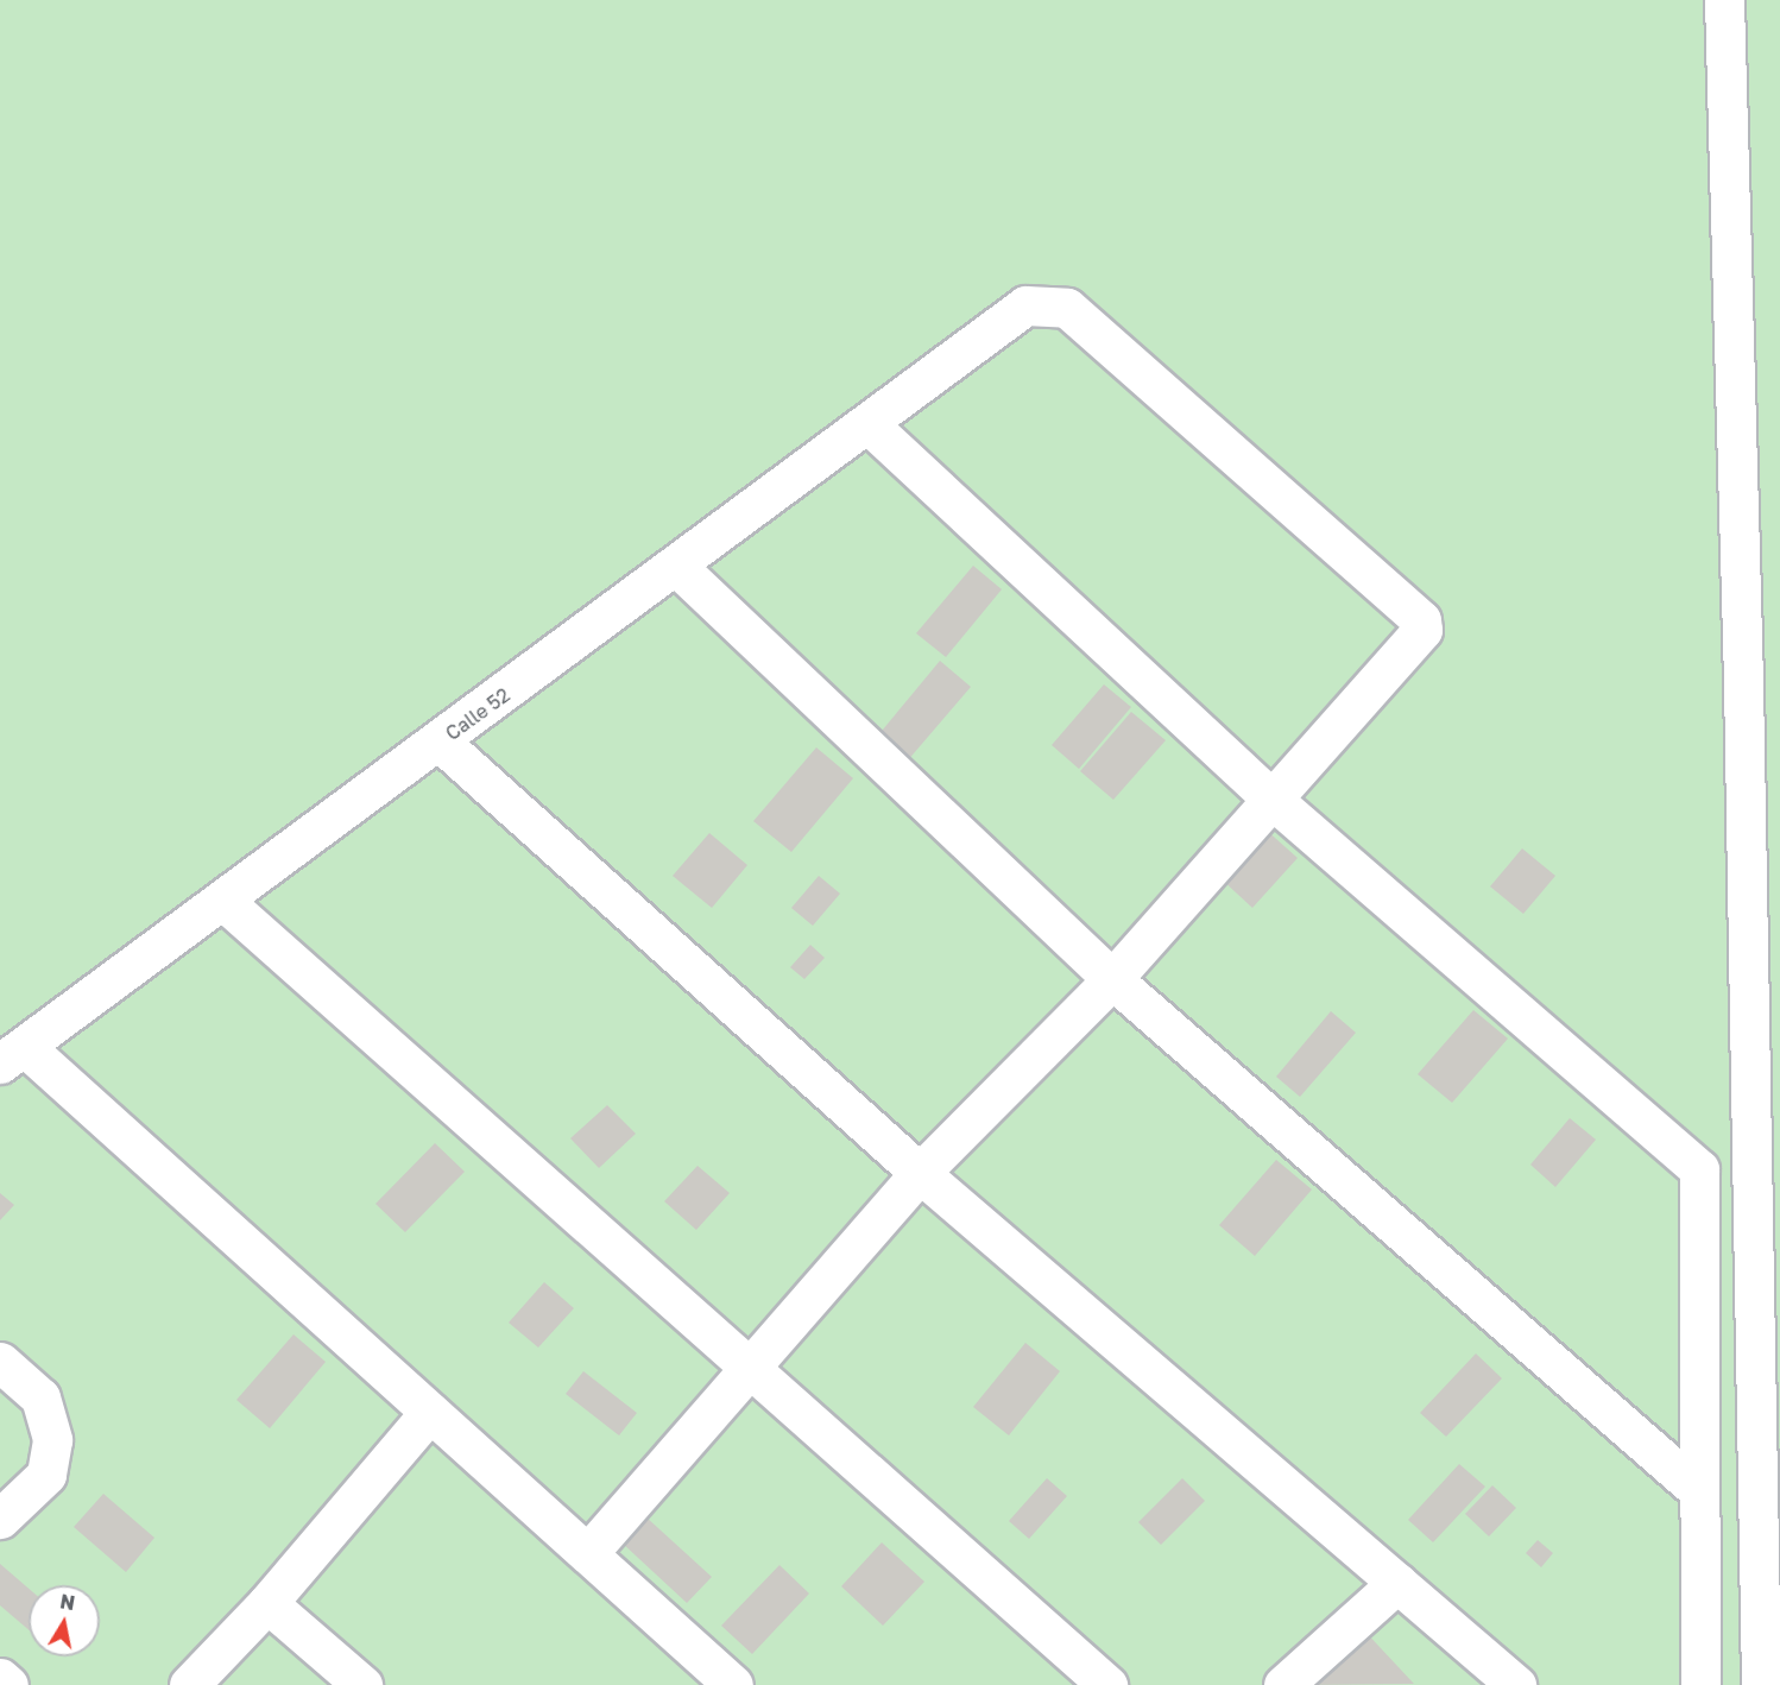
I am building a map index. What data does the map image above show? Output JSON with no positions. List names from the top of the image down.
{
  "streets": {
    "street": ["Calle 52"]
  },
  "north": "top"
}
